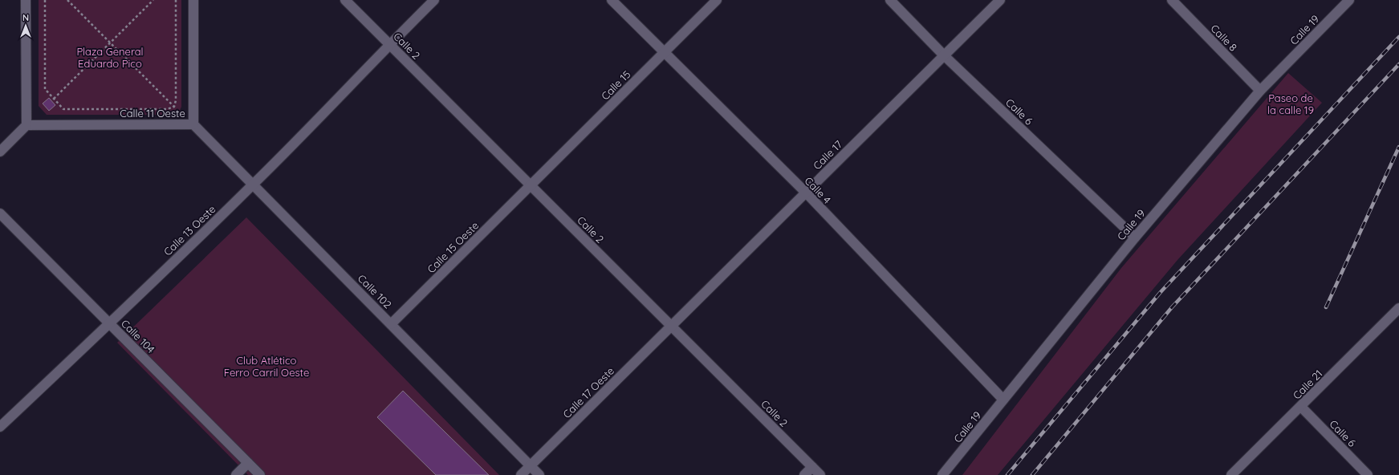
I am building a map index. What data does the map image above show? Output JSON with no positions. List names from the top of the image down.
{
  "streets": {
    "street": [
      "Calle 19",
      "Calle 8",
      "Calle 2",
      "Calle 15",
      "Calle 6",
      "Calle 11 Oeste",
      "Calle 17",
      "Calle 4",
      "Calle 13 Oeste",
      "Calle 15 Oeste",
      "Calle 102",
      "Calle 104",
      "Calle 21",
      "Calle 17 Oeste"
    ]
  },
  "crossings": [
    ["Calle 19", "Calle 8"],
    ["Calle 19", "Calle 6"],
    ["Calle 19", "Calle 4"],
    ["Calle 2", "Calle 15"],
    ["Calle 2", "Calle 17"],
    ["Calle 2", "Calle 13 Oeste"],
    ["Calle 2", "Calle 15 Oeste"],
    ["Calle 2", "Calle 17 Oeste"],
    ["Calle 15", "Calle 4"],
    ["Calle 15", "Calle 15 Oeste"],
    ["Calle 6", "Calle 17"],
    ["Calle 6", "Calle 21"],
    ["Calle 11 Oeste", "Calle 102"],
    ["Calle 17", "Calle 4"],
    ["Calle 17", "Calle 17 Oeste"],
    ["Calle 13 Oeste", "Calle 102"],
    ["Calle 13 Oeste", "Calle 104"],
    ["Calle 15 Oeste", "Calle 102"],
    ["Calle 102", "Calle 17 Oeste"]
  ],
  "parks": ["Plaza General Eduardo Pico", "Paseo de la calle 19", "Club Atlético Ferro Carril Oeste"],
  "north": "top"
}
